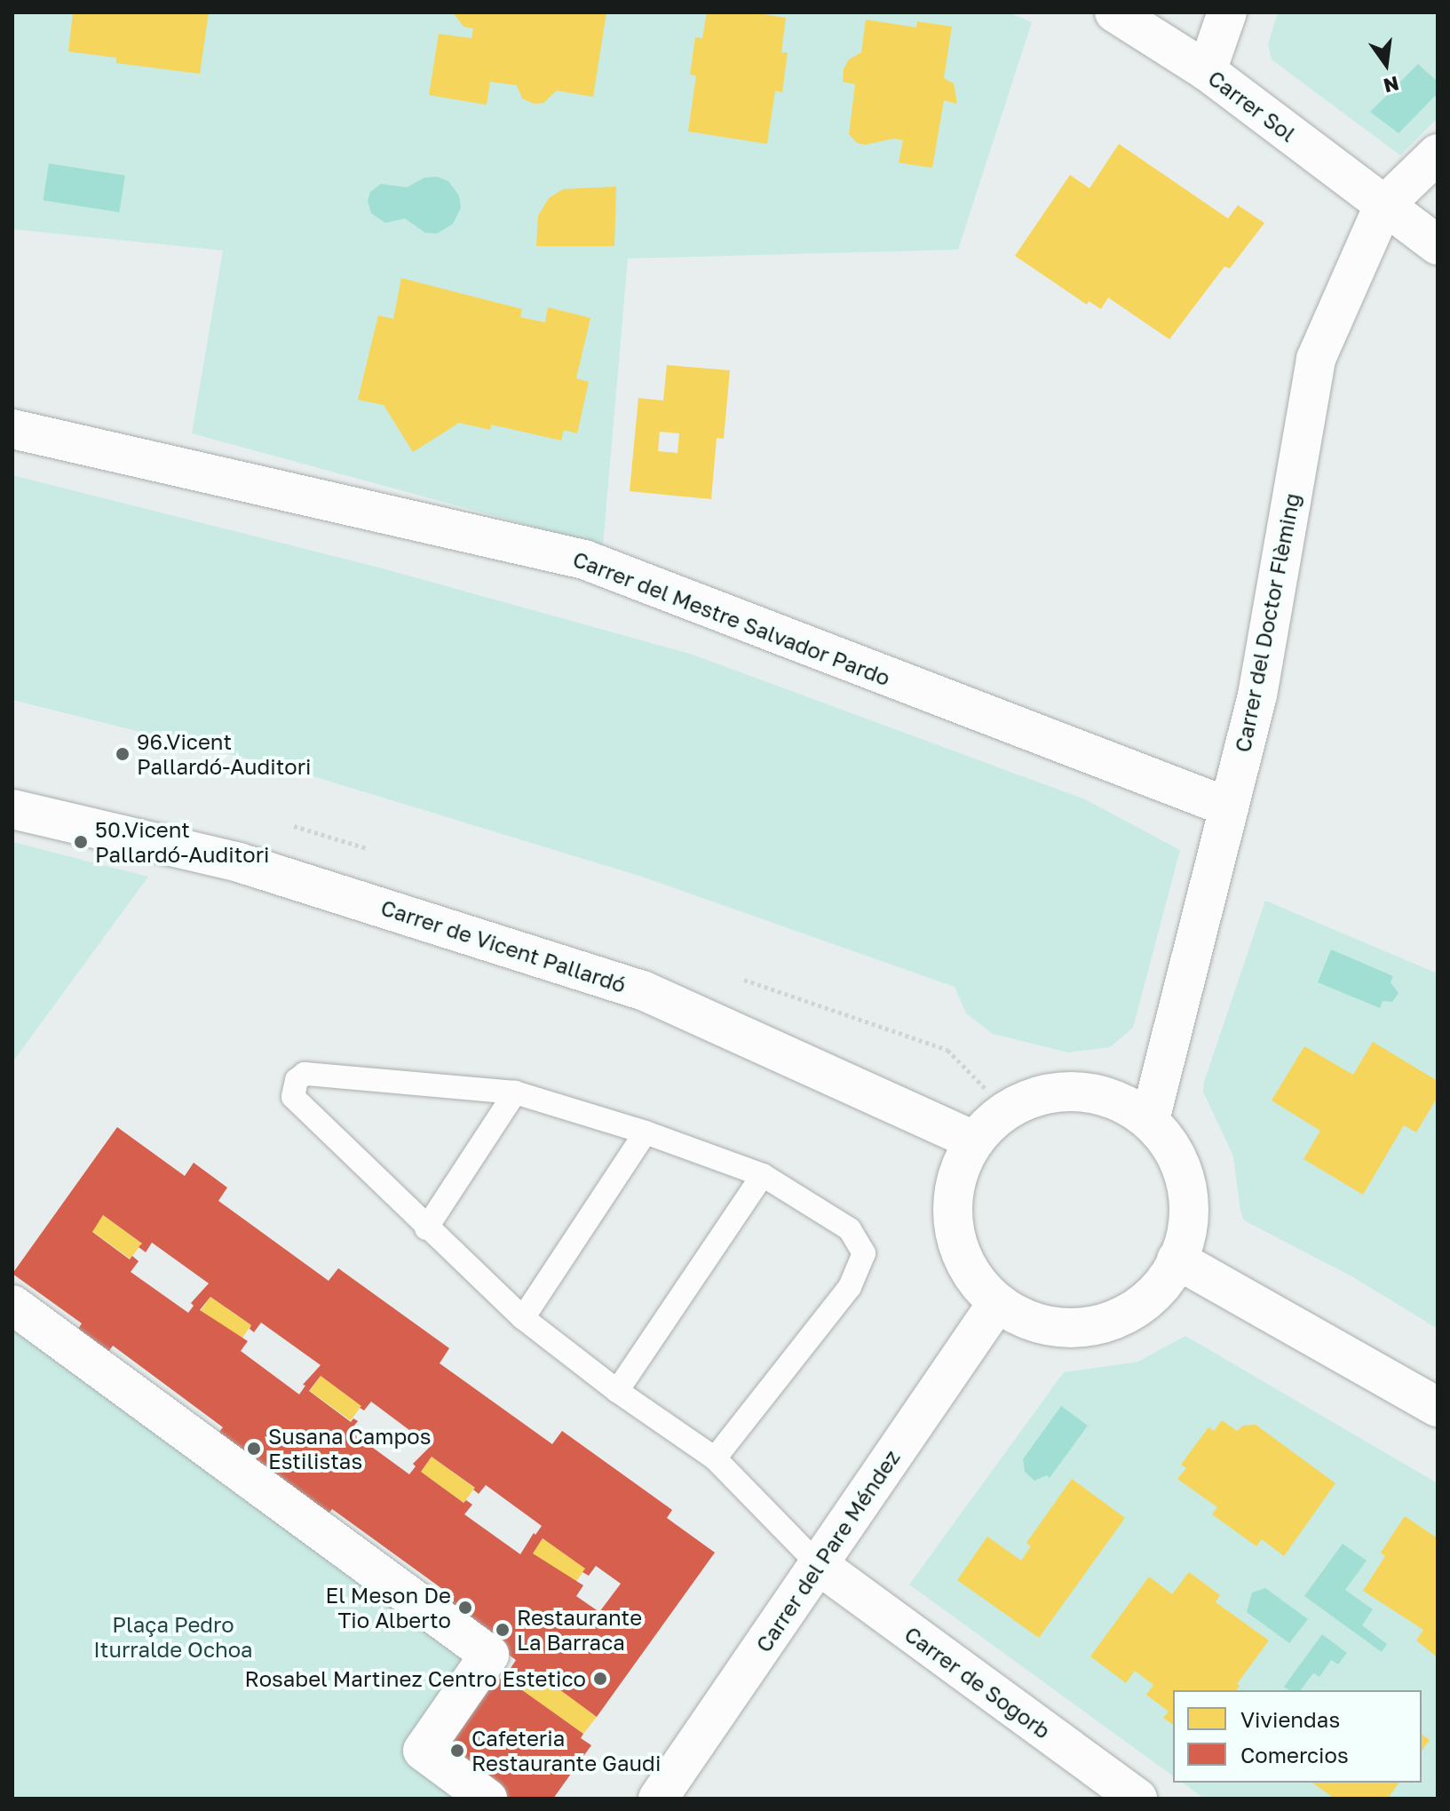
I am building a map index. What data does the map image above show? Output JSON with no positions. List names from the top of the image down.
{
  "streets": {
    "street": [
      "Carrer Sol",
      "Carrer del Mestre Salvador Pardo",
      "Carrer del Doctor Flèming",
      "Carrer de Vicent Pallardó",
      "Carrer del Pare Méndez",
      "Carrer de Sogorb"
    ]
  },
  "crossings": [
    ["Carrer Sol", "Carrer del Doctor Flèming"],
    ["Carrer del Mestre Salvador Pardo", "Carrer del Doctor Flèming"],
    ["Carrer del Doctor Flèming", "Carrer de Vicent Pallardó"],
    ["Carrer del Doctor Flèming", "Carrer del Pare Méndez"],
    ["Carrer de Vicent Pallardó", "Carrer del Pare Méndez"],
    ["Carrer del Pare Méndez", "Carrer de Sogorb"]
  ],
  "parks": ["Plaça Pedro Iturralde Ochoa"],
  "places": [
    "96.Vicent Pallardó-Auditori",
    "50.Vicent Pallardó-Auditori",
    "Susana Campos Estilistas",
    "El Meson De Tio Alberto",
    "Restaurante La Barraca",
    "Rosabel Martinez Centro Estetico",
    "Cafeteria Restaurante Gaudi"
  ],
  "legend": ["Viviendas", "Comercios"],
  "north": "bottom"
}
